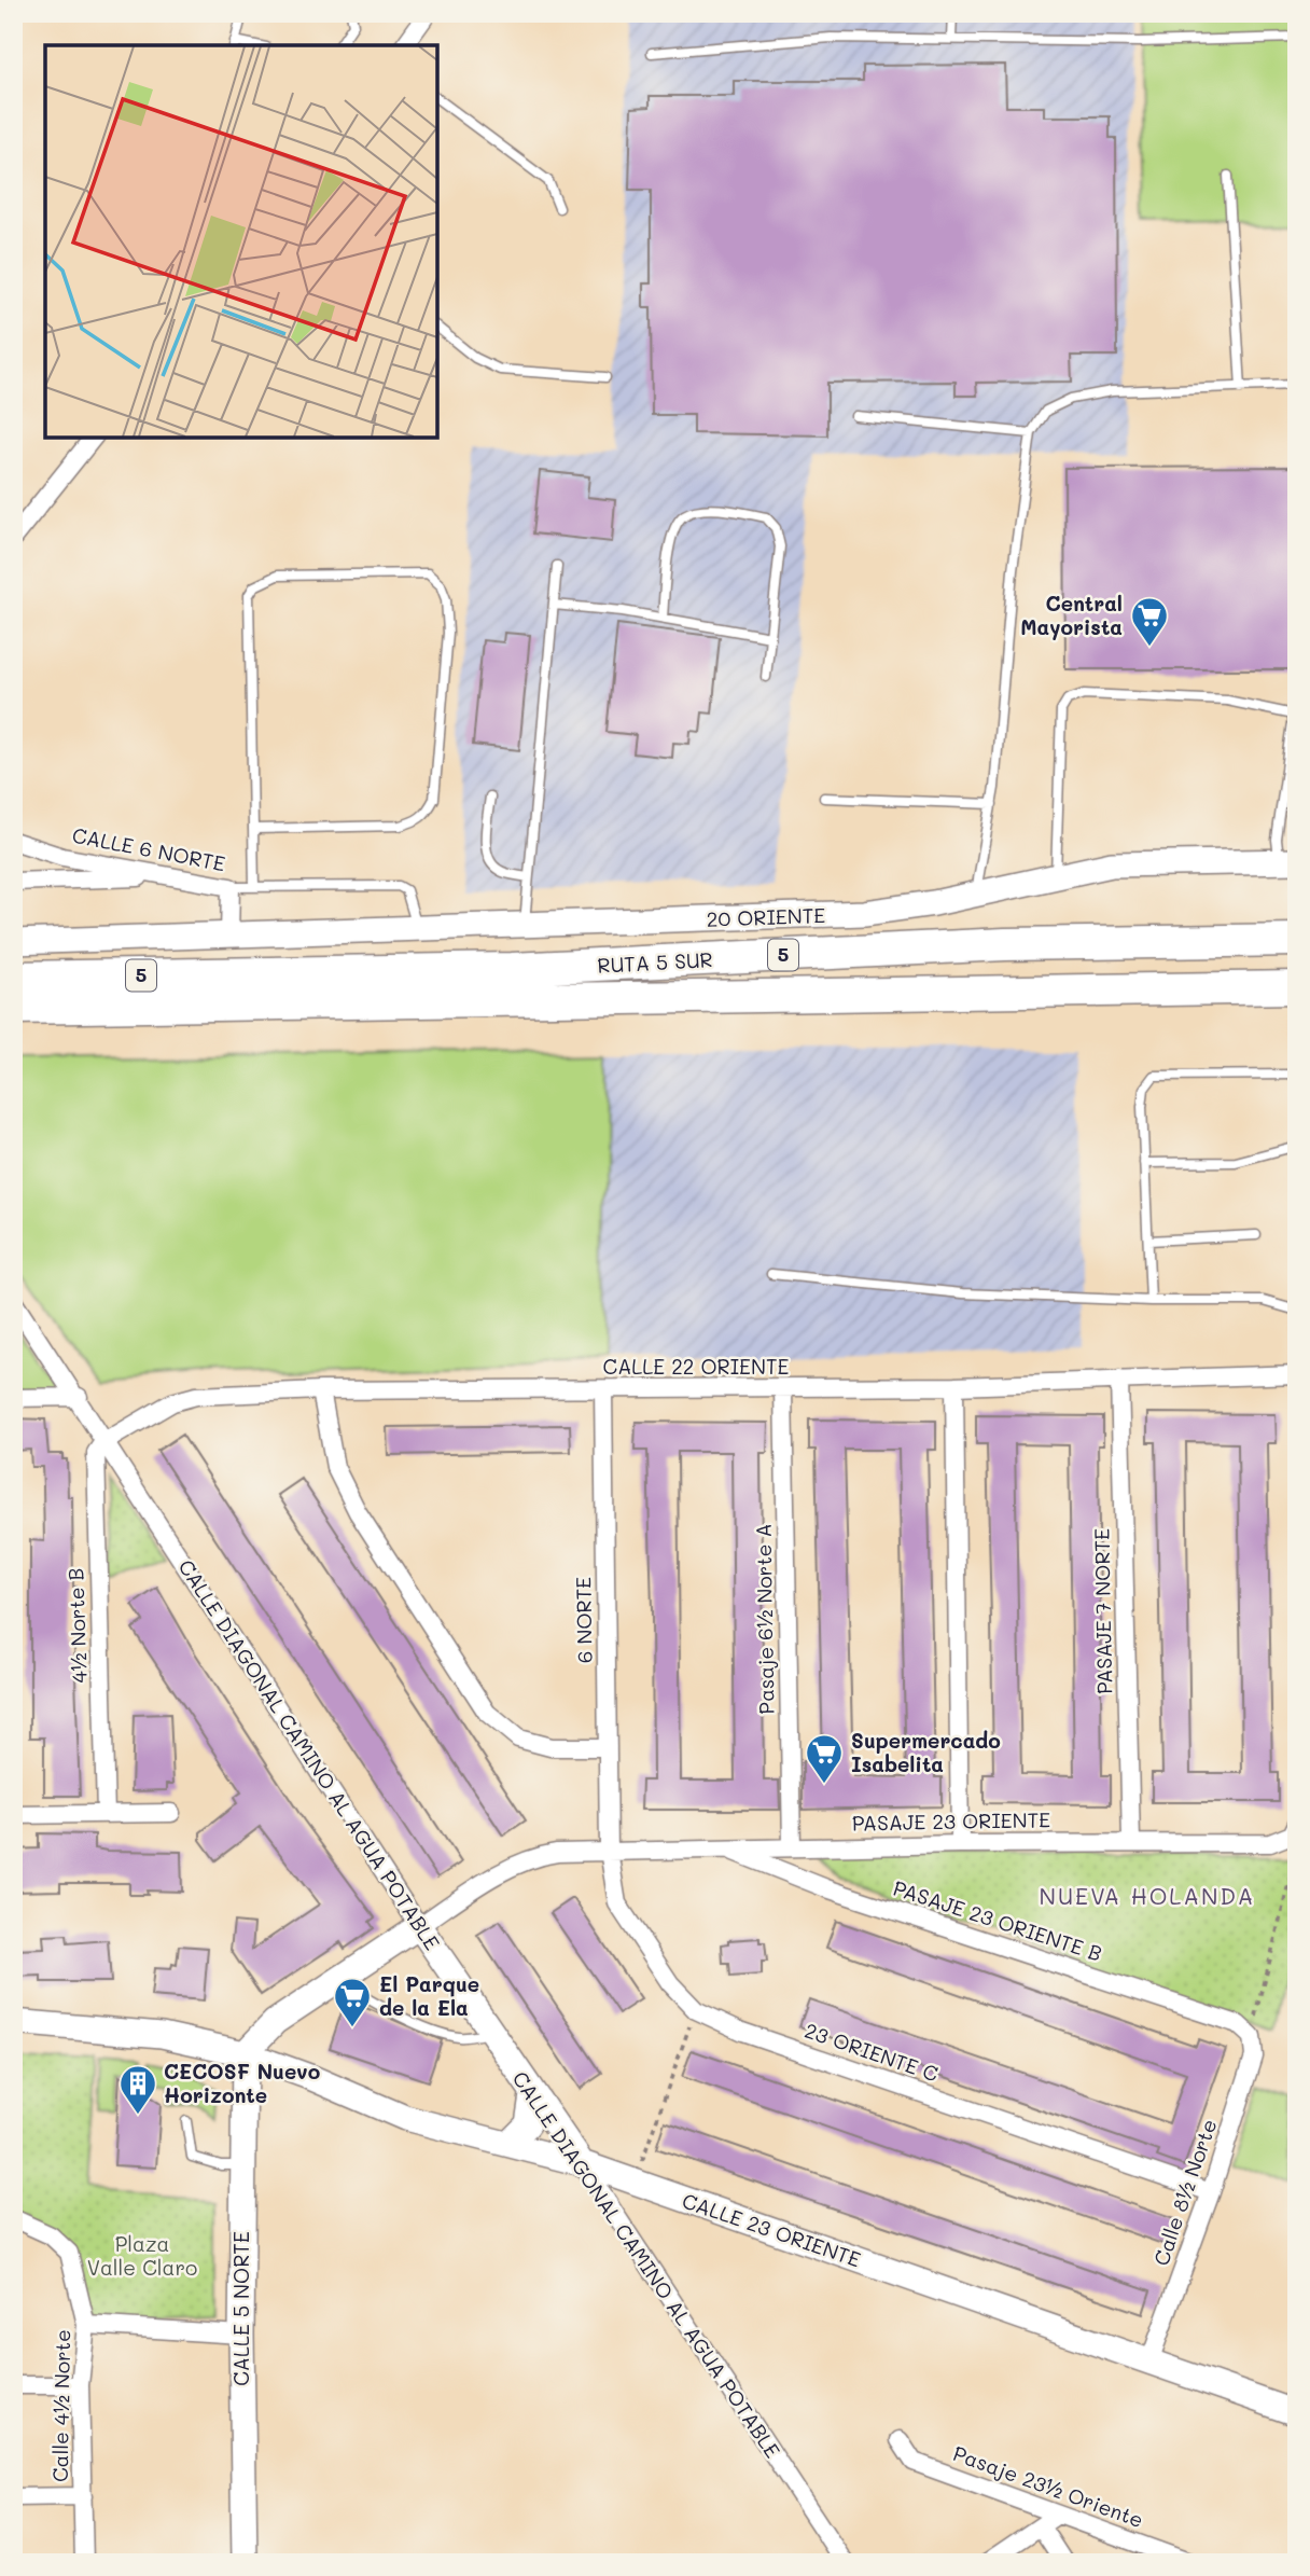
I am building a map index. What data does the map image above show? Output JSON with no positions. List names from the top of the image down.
{
  "streets": {
    "highway": ["5", "RUTA 5 SUR"],
    "street": [
      "CALLE 6 NORTE",
      "20 ORIENTE",
      "CALLE 22 ORIENTE",
      "PASAJE 7 NORTE",
      "Pasaje 6½ Norte A",
      "6 NORTE",
      "4½ Norte B",
      "CALLE DIAGONAL CAMINO AL AGUA POTABLE",
      "PASAJE 23 ORIENTE",
      "PASAJE 23 ORIENTE B",
      "23 ORIENTE C",
      "Calle 8½ Norte",
      "CALLE 23 ORIENTE",
      "CALLE 5 NORTE",
      "Calle 4½ Norte",
      "Pasaje 23½ Oriente"
    ]
  },
  "crossings": [
    ["CALLE 6 NORTE", "20 ORIENTE"],
    ["CALLE 22 ORIENTE", "PASAJE 7 NORTE"],
    ["CALLE 22 ORIENTE", "Pasaje 6½ Norte A"],
    ["CALLE 22 ORIENTE", "6 NORTE"],
    ["CALLE 22 ORIENTE", "4½ Norte B"],
    ["CALLE 22 ORIENTE", "CALLE DIAGONAL CAMINO AL AGUA POTABLE"],
    ["PASAJE 7 NORTE", "PASAJE 23 ORIENTE"],
    ["Pasaje 6½ Norte A", "PASAJE 23 ORIENTE"],
    ["6 NORTE", "PASAJE 23 ORIENTE"],
    ["6 NORTE", "23 ORIENTE C"],
    ["4½ Norte B", "CALLE DIAGONAL CAMINO AL AGUA POTABLE"],
    ["CALLE DIAGONAL CAMINO AL AGUA POTABLE", "CALLE 23 ORIENTE"],
    ["PASAJE 23 ORIENTE", "PASAJE 23 ORIENTE B"],
    ["PASAJE 23 ORIENTE", "23 ORIENTE C"],
    ["PASAJE 23 ORIENTE B", "Calle 8½ Norte"],
    ["23 ORIENTE C", "Calle 8½ Norte"],
    ["Calle 8½ Norte", "CALLE 23 ORIENTE"],
    ["CALLE 23 ORIENTE", "CALLE 5 NORTE"]
  ],
  "districts": ["NUEVA HOLANDA"],
  "parks": ["Plaza Valle Claro"],
  "places": {
    "supermarket": ["Central Mayorista", "Supermercado Isabelita", "El Parque de la Ela"],
    "building": ["CECOSF Nuevo Horizonte"]
  }
}
